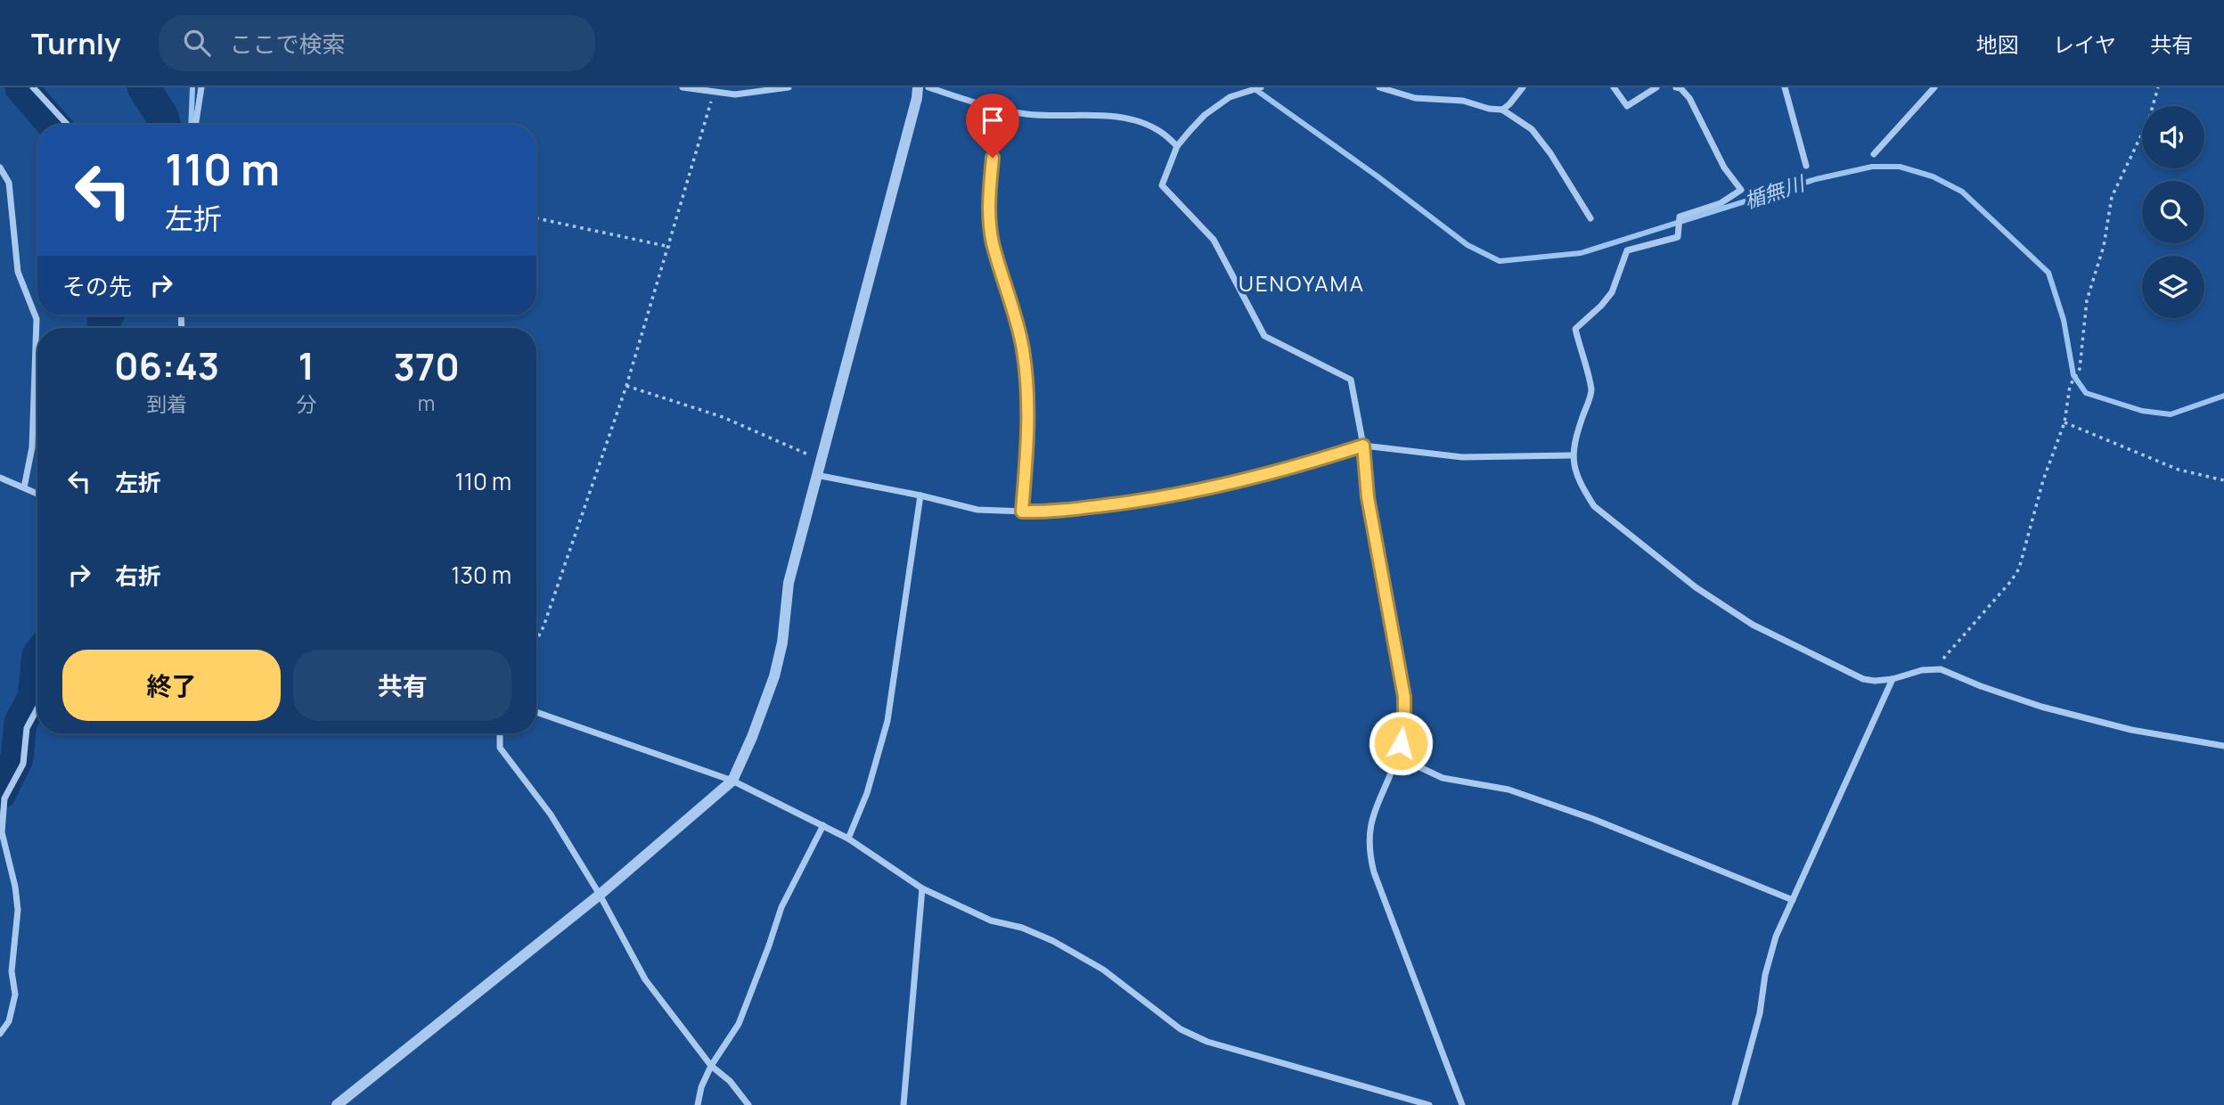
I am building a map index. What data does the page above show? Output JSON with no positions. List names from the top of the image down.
{
  "districts": ["UENOYAMA"],
  "water": ["楯無川"],
  "page": {
    "header": "Turnly",
    "search": "ここで検索",
    "nav": ["地図", "レイヤ", "共有"],
    "turn": ["110 m", "左折"],
    "then": "その先",
    "eta": [
      "06:43",
      "到着",
      "1",
      "分",
      "370",
      "m"
    ],
    "list": [
      {
        "name": "左折",
        "value": "110 m"
      },
      {
        "name": "右折",
        "value": "130 m"
      }
    ],
    "buttons": ["終了", "共有"]
  }
}
